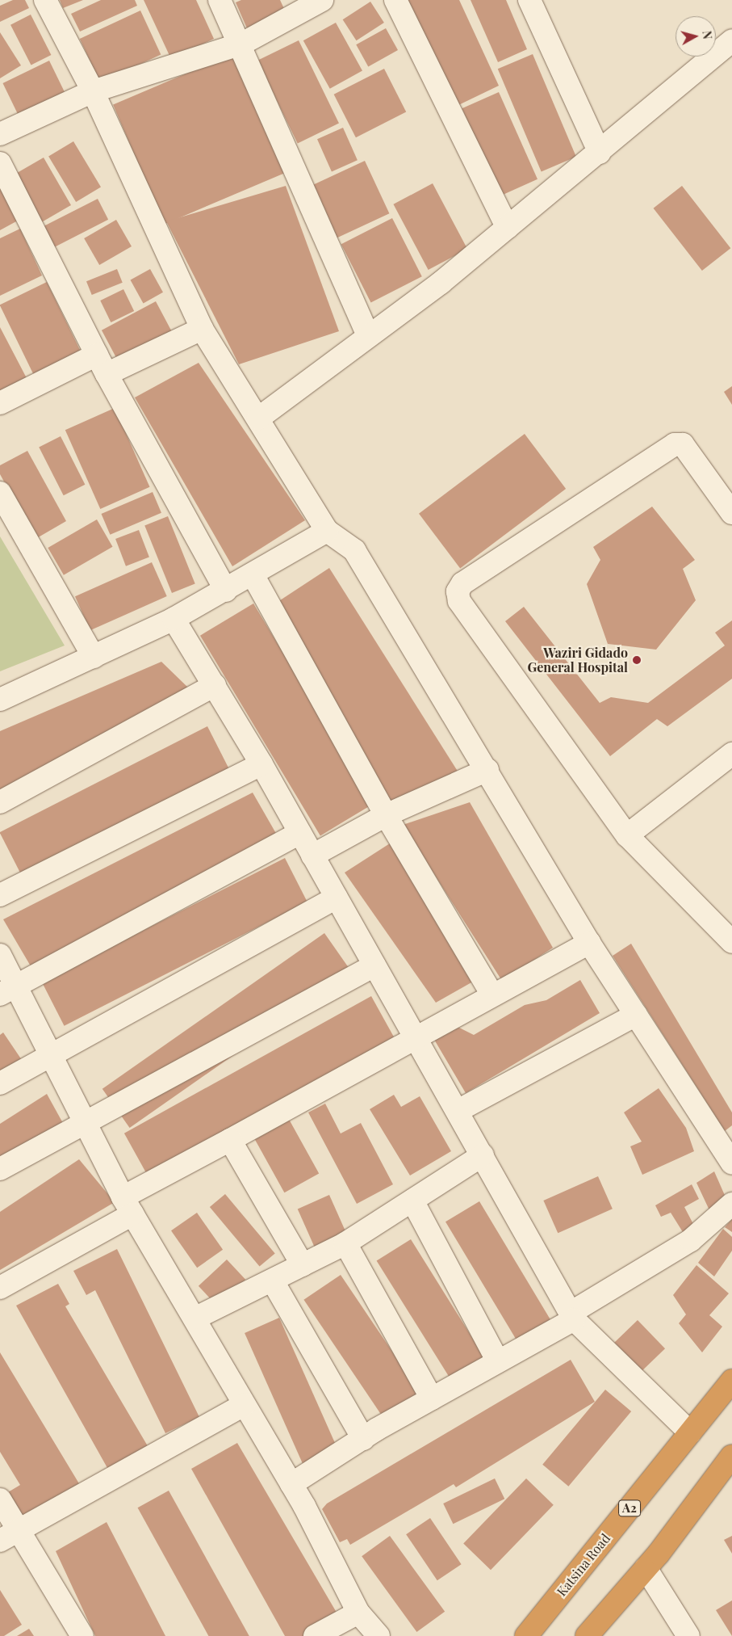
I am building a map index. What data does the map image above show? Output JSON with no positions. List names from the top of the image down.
{
  "streets": {
    "highway": ["A2", "Katsina Road"]
  },
  "places": ["Waziri Gidado General Hospital"],
  "north": "right"
}
